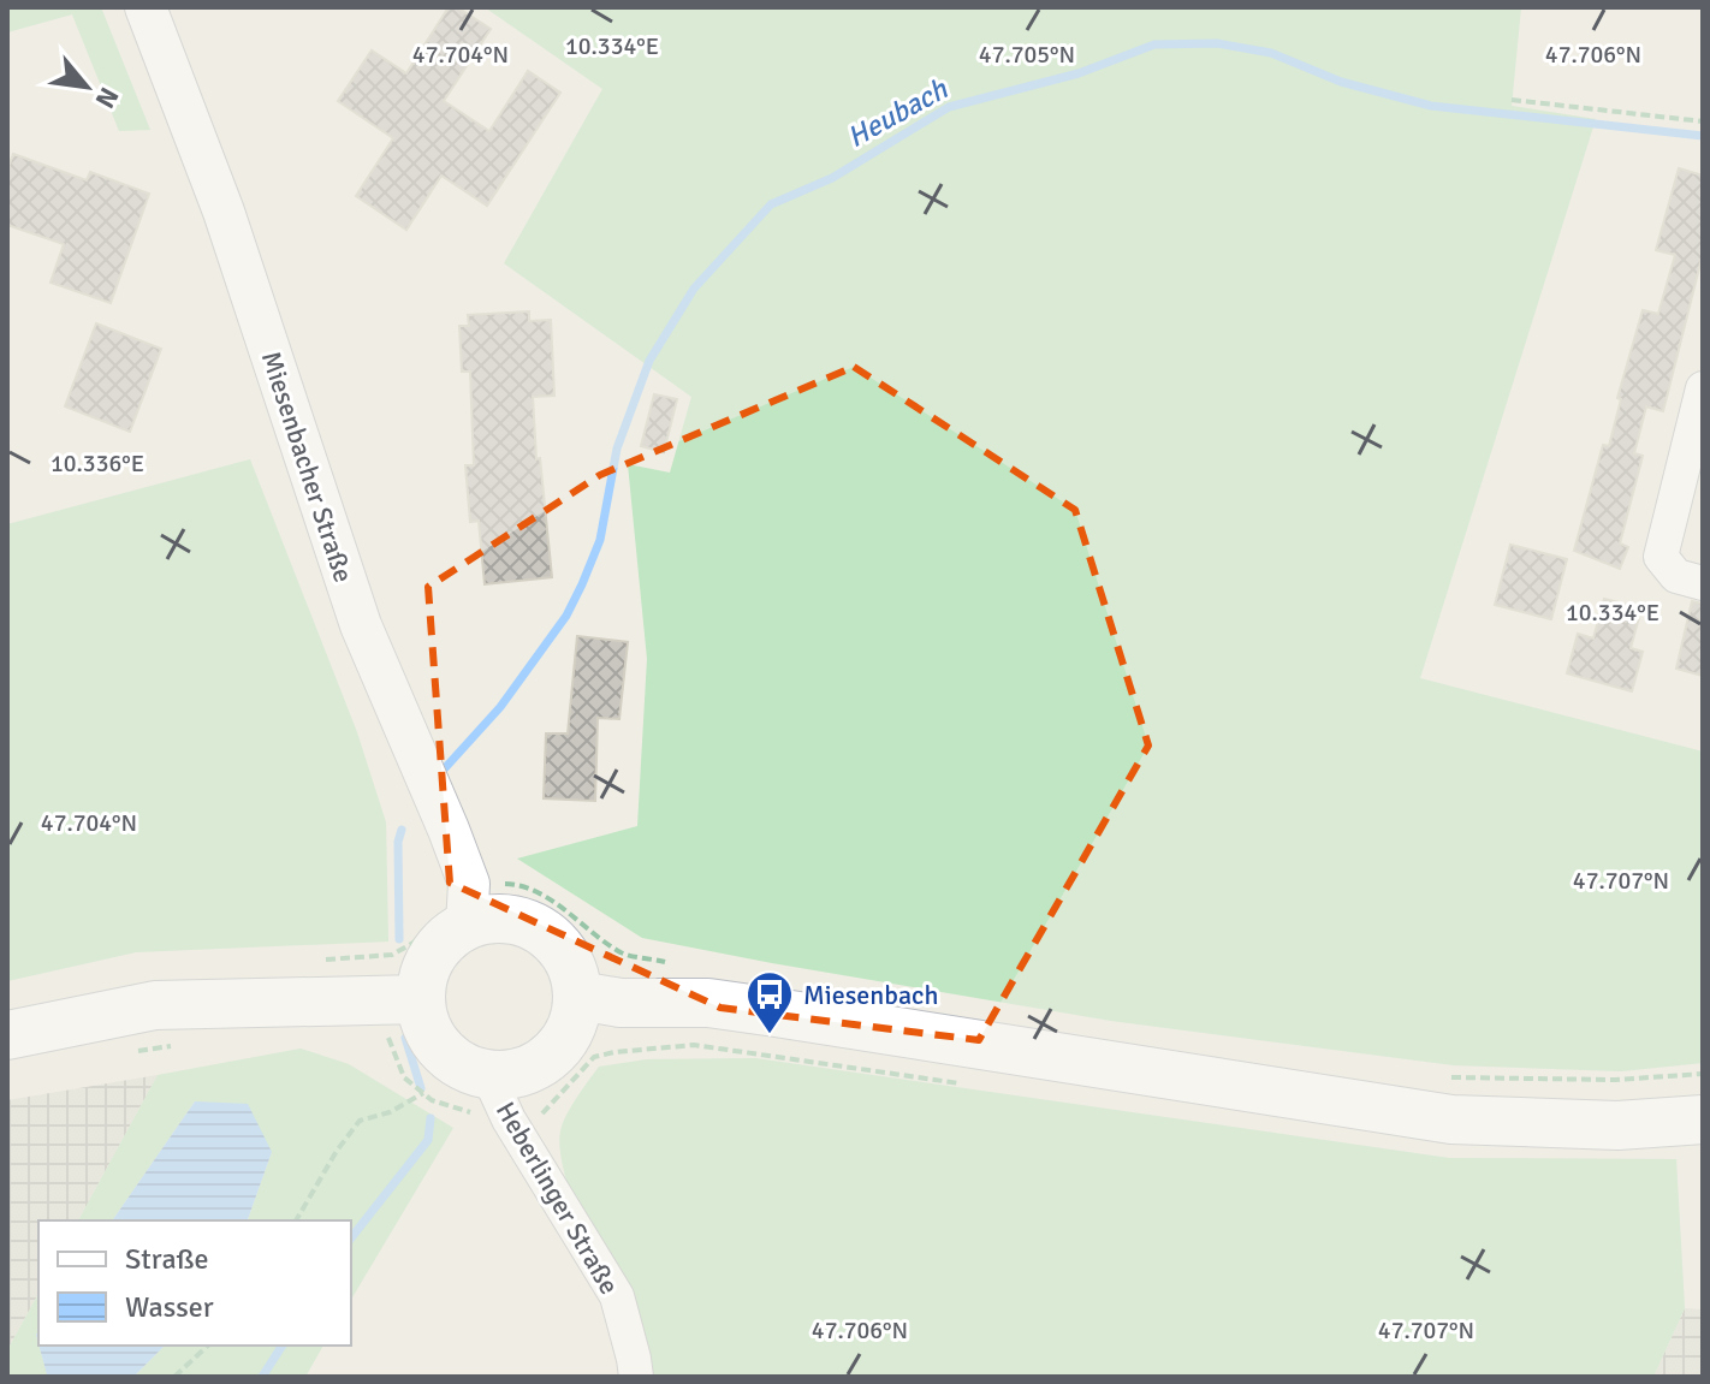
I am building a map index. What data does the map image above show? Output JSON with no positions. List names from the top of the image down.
{
  "streets": {
    "street": ["Miesenbacher Straße", "Heberlinger Straße"]
  },
  "crossings": [
    ["Miesenbacher Straße", "Heberlinger Straße"]
  ],
  "water": ["Heubach"],
  "places": {
    "bus stop": ["Miesenbach"]
  },
  "legend": ["Straße", "Wasser"],
  "north": "bottom right",
  "coordinates": [
    "10.334°E",
    "47.704°N",
    "47.705°N",
    "47.706°N",
    "10.336°E",
    "47.707°N"
  ]
}
